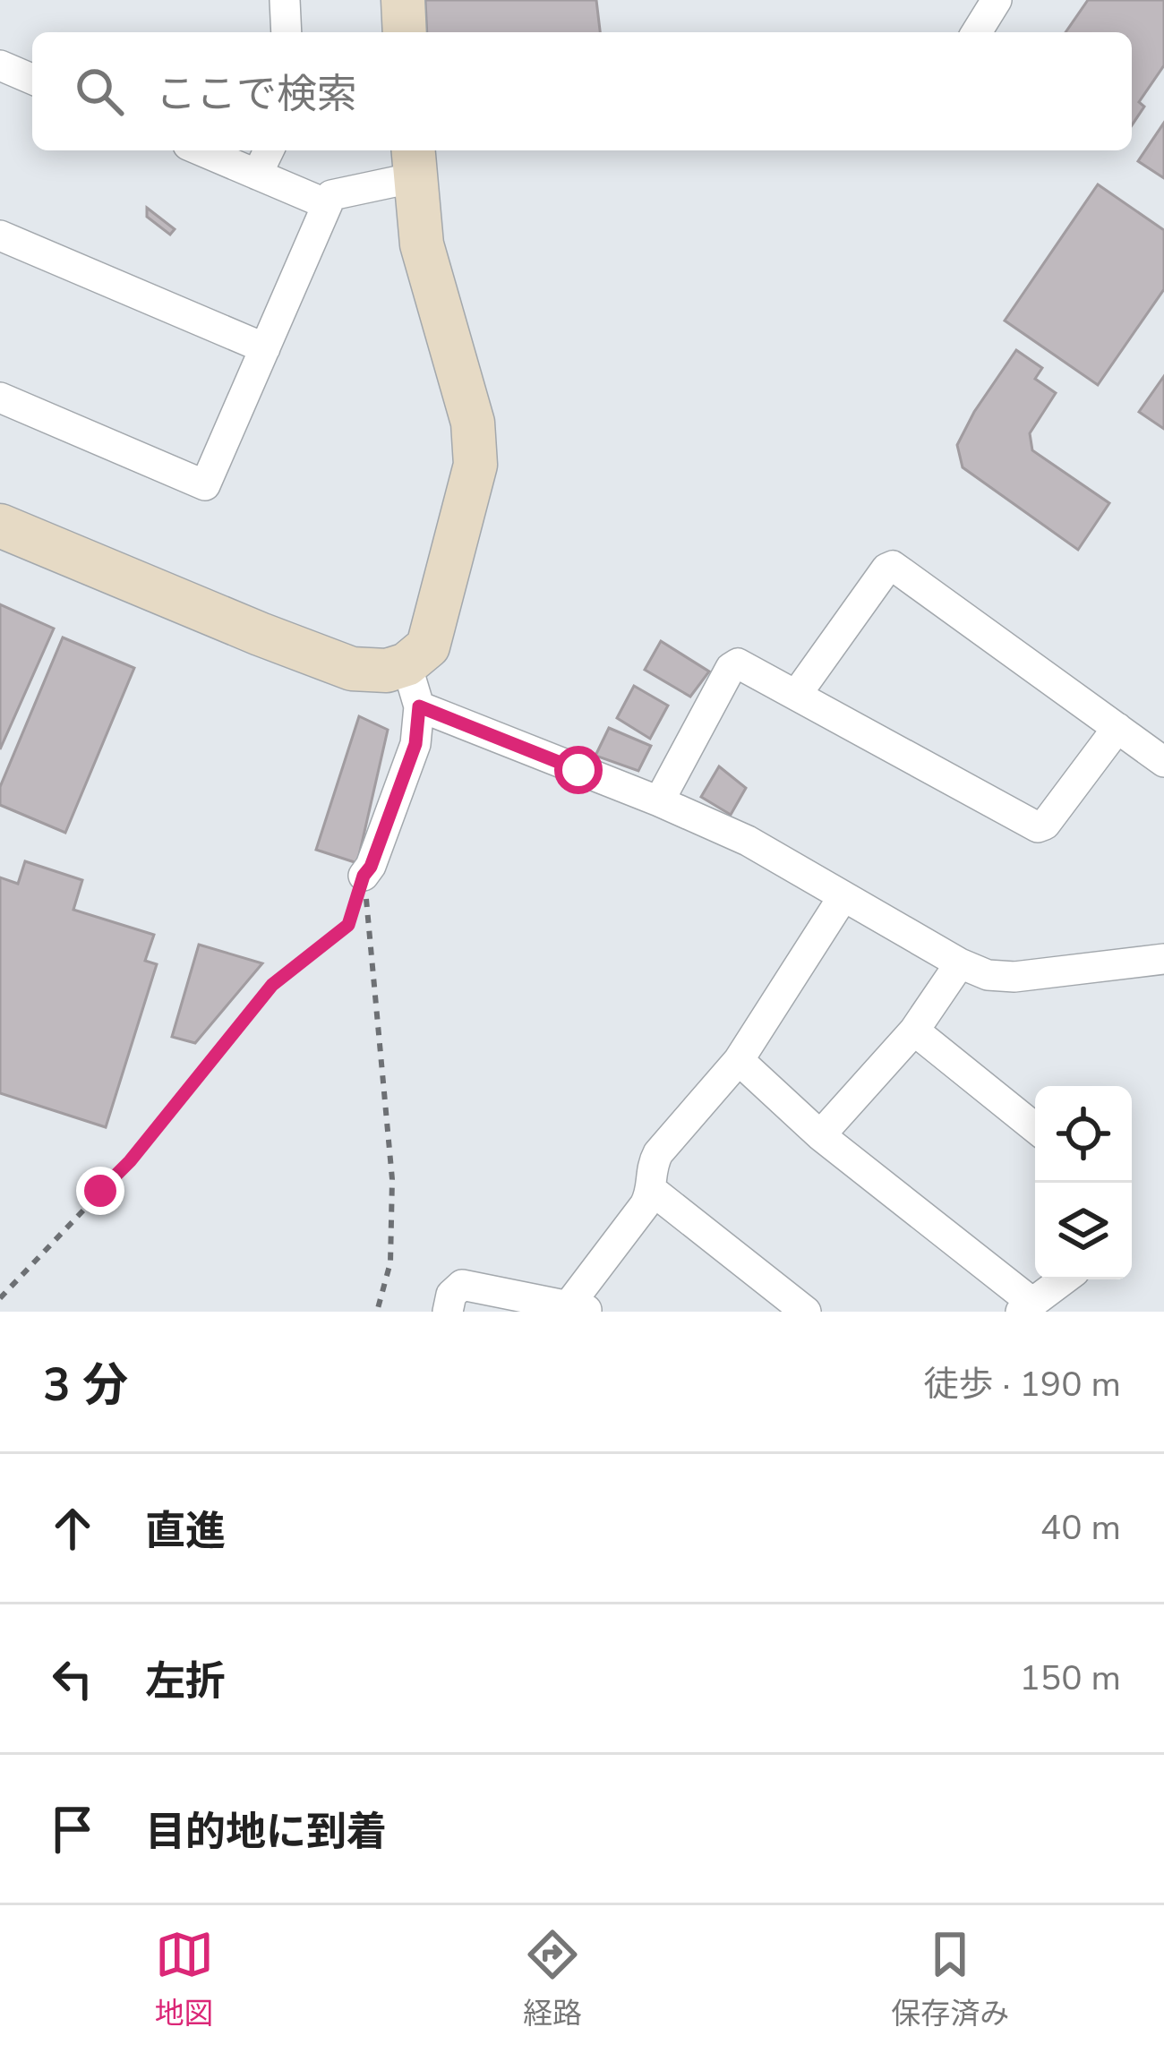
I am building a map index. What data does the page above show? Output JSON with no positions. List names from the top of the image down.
{
  "page": {
    "search": "ここで検索",
    "heading": ["3 分", "徒歩 · 190 m"],
    "list": [
      ["直進", "40 m"],
      ["左折", "150 m"],
      "目的地に到着"
    ],
    "nav": ["地図", "経路", "保存済み"]
  }
}
